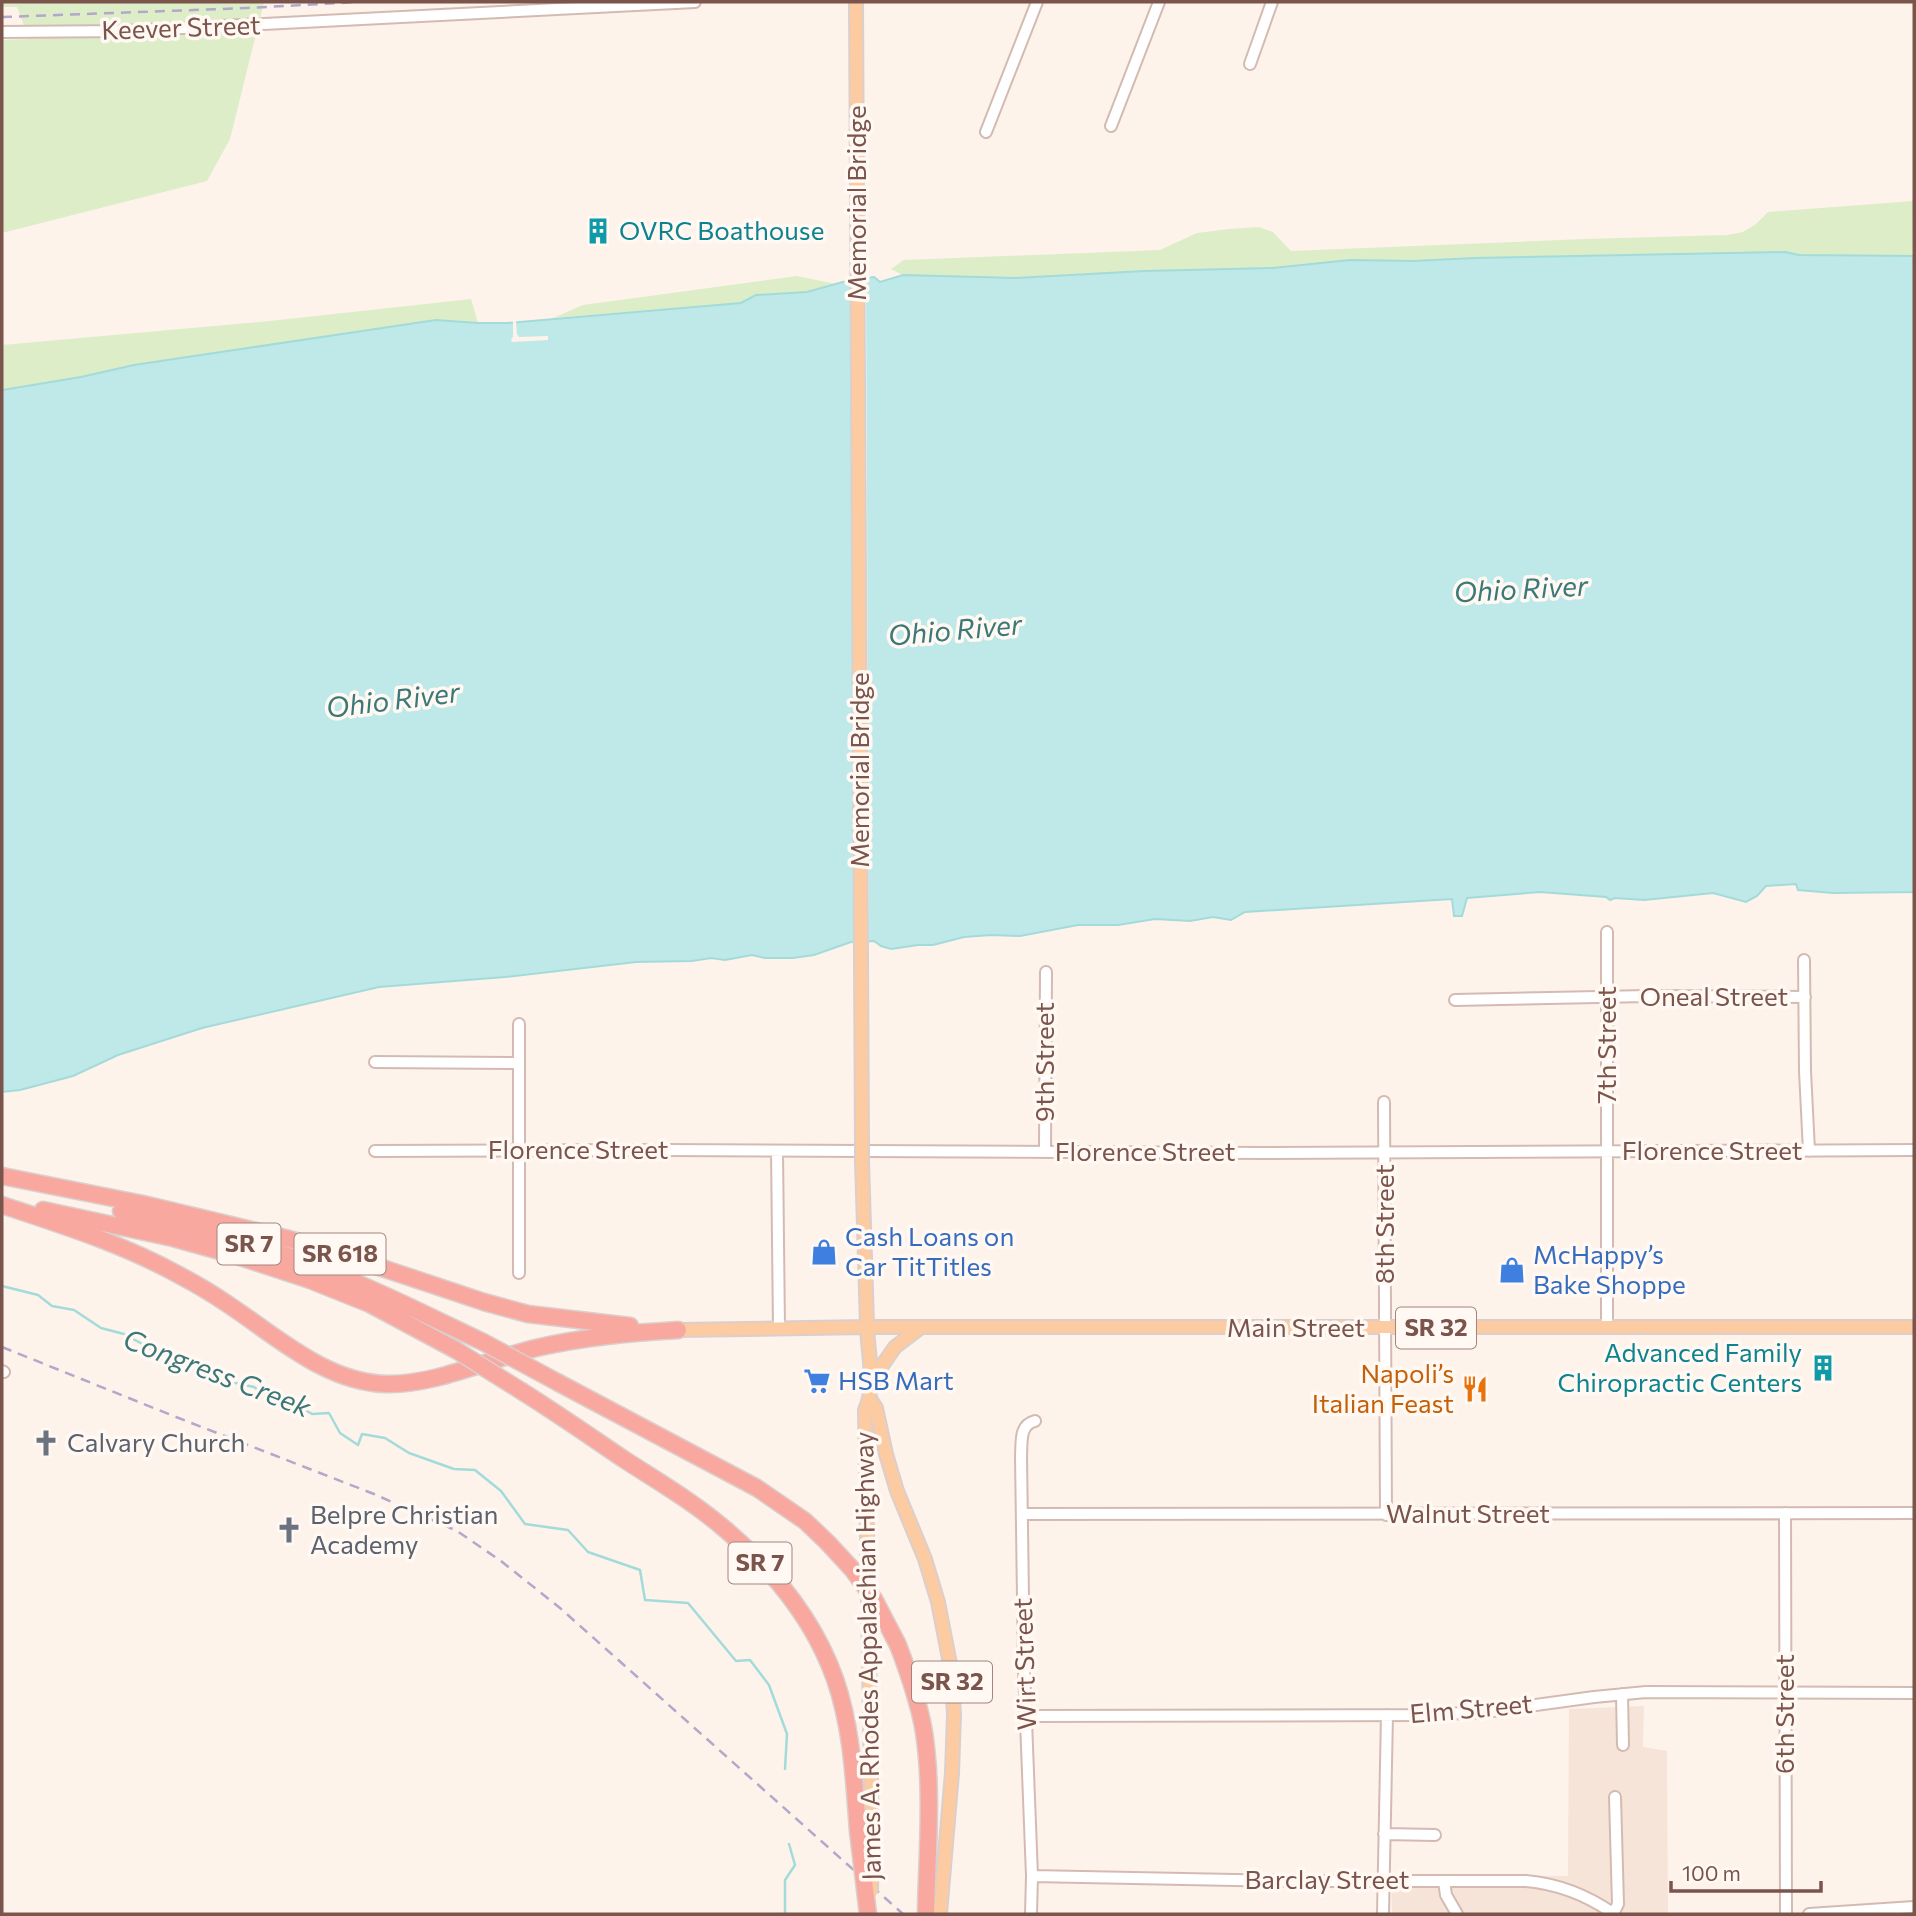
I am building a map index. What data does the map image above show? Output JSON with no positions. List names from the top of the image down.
{
  "streets": {
    "highway": ["SR 7", "SR 618"],
    "main road": [
      "Memorial Bridge",
      "Main Street",
      "SR 32",
      "James A. Rhodes Appalachian Highway"
    ],
    "street": [
      "Keever Street",
      "Oneal Street",
      "7th Street",
      "9th Street",
      "Florence Street",
      "8th Street",
      "Walnut Street",
      "Wirt Street",
      "Elm Street",
      "6th Street",
      "Barclay Street"
    ]
  },
  "crossings": [
    ["Memorial Bridge", "Main Street"],
    ["Memorial Bridge", "James A. Rhodes Appalachian Highway"],
    ["Oneal Street", "7th Street"],
    ["7th Street", "Florence Street"],
    ["7th Street", "Main Street"],
    ["9th Street", "Florence Street"],
    ["Florence Street", "8th Street"],
    ["8th Street", "Main Street"],
    ["8th Street", "Walnut Street"],
    ["SR 7", "James A. Rhodes Appalachian Highway"],
    ["SR 618", "Main Street"],
    ["Main Street", "James A. Rhodes Appalachian Highway"],
    ["Walnut Street", "Wirt Street"],
    ["Walnut Street", "6th Street"],
    ["Wirt Street", "Elm Street"],
    ["Wirt Street", "Barclay Street"],
    ["Elm Street", "6th Street"]
  ],
  "water": ["Ohio River", "Congress Creek"],
  "places": {
    "building": ["OVRC Boathouse", "Advanced Family Chiropractic Centers"],
    "shop": ["Cash Loans on Car TitTitles", "McHappy’s Bake Shoppe"],
    "supermarket": ["HSB Mart"],
    "restaurant": ["Napoli’s Italian Feast"],
    "church": ["Calvary Church", "Belpre Christian Academy"]
  },
  "scale_bar": "100 m"
}
